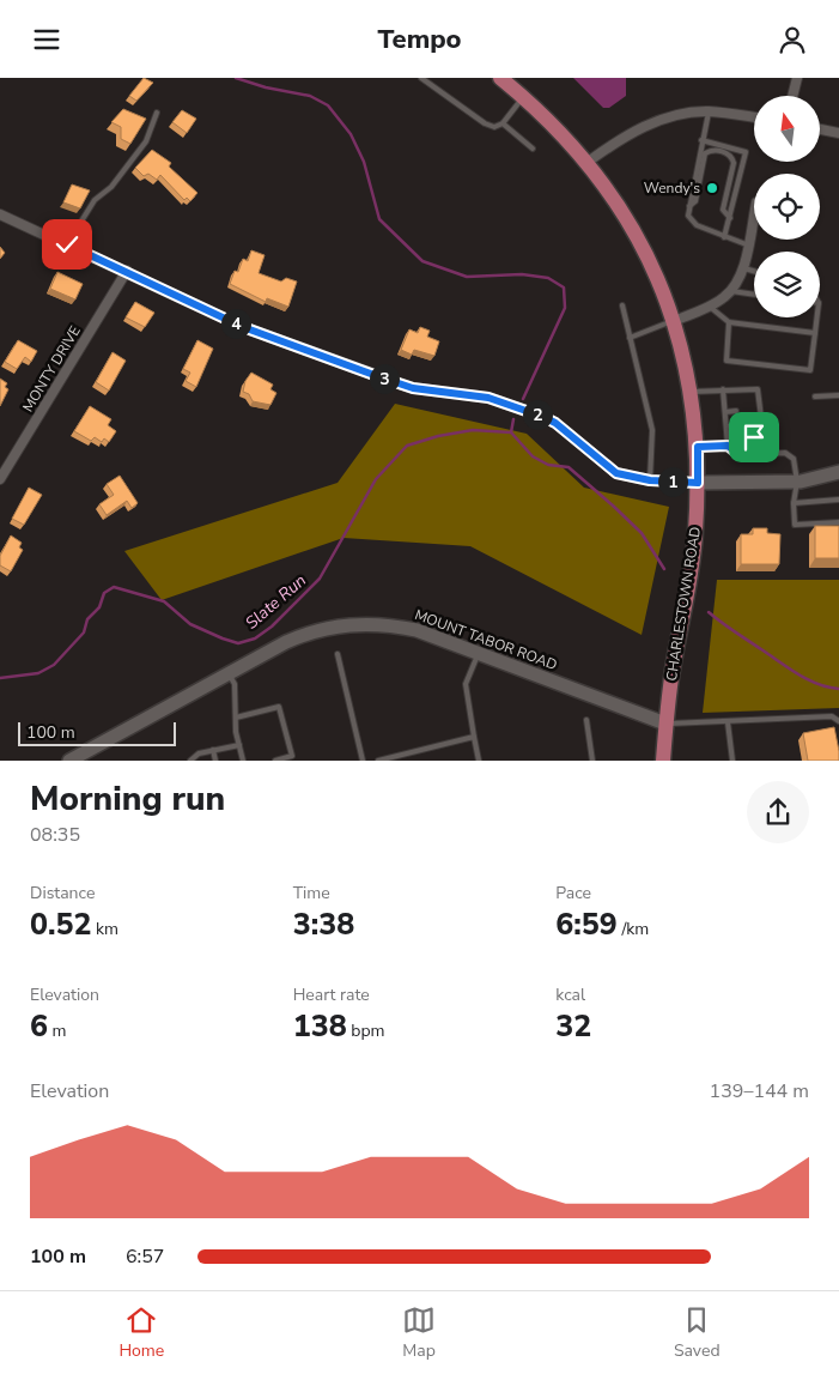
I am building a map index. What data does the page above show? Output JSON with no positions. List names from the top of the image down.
{
  "streets": {
    "main road": ["CHARLESTOWN ROAD"],
    "street": ["MONTY DRIVE", "MOUNT TABOR ROAD"]
  },
  "crossings": [
    ["CHARLESTOWN ROAD", "MOUNT TABOR ROAD"]
  ],
  "water": ["Slate Run"],
  "places": ["Wendy's"],
  "scale_bar": "100 m",
  "north": "top",
  "page": {
    "header": "Tempo",
    "pins": [
      "4",
      "3",
      "2",
      "1"
    ],
    "scale": "100 m",
    "heading": ["Morning run", "08:35"],
    "stats": [
      ["Distance", "0.52 km"],
      ["Time", "3:38"],
      ["Pace", "6:59 /km"],
      ["Elevation", "6 m"],
      ["Heart rate", "138 bpm"],
      ["kcal", "32"]
    ],
    "chart": ["Elevation", "139–144 m"],
    "list": [
      {
        "name": "100 m",
        "note": "6:57"
      }
    ],
    "tabs": ["Home", "Map", "Saved"]
  }
}
